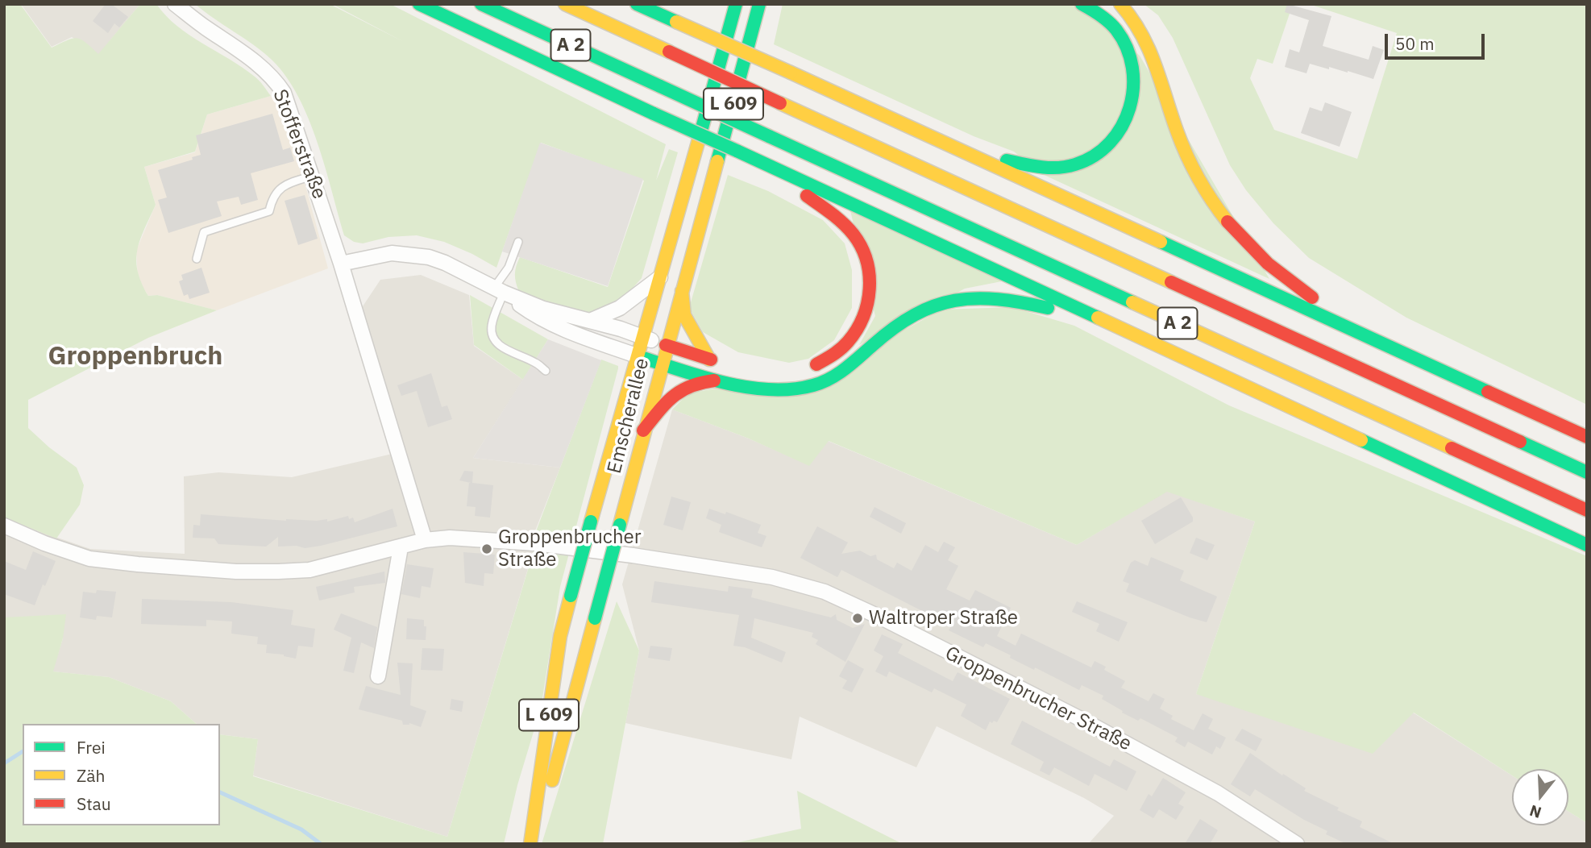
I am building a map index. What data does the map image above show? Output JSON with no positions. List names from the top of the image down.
{
  "streets": {
    "main road": ["A 2", "L 609", "Emscherallee"],
    "street": ["Stofferstraße", "Groppenbrucher Straße"]
  },
  "crossings": [
    ["Stofferstraße", "Groppenbrucher Straße"]
  ],
  "districts": ["Groppenbruch"],
  "places": ["Groppenbrucher Straße", "Waltroper Straße"],
  "legend": ["Frei", "Zäh", "Stau"],
  "scale_bar": "50 m",
  "north": "bottom"
}
